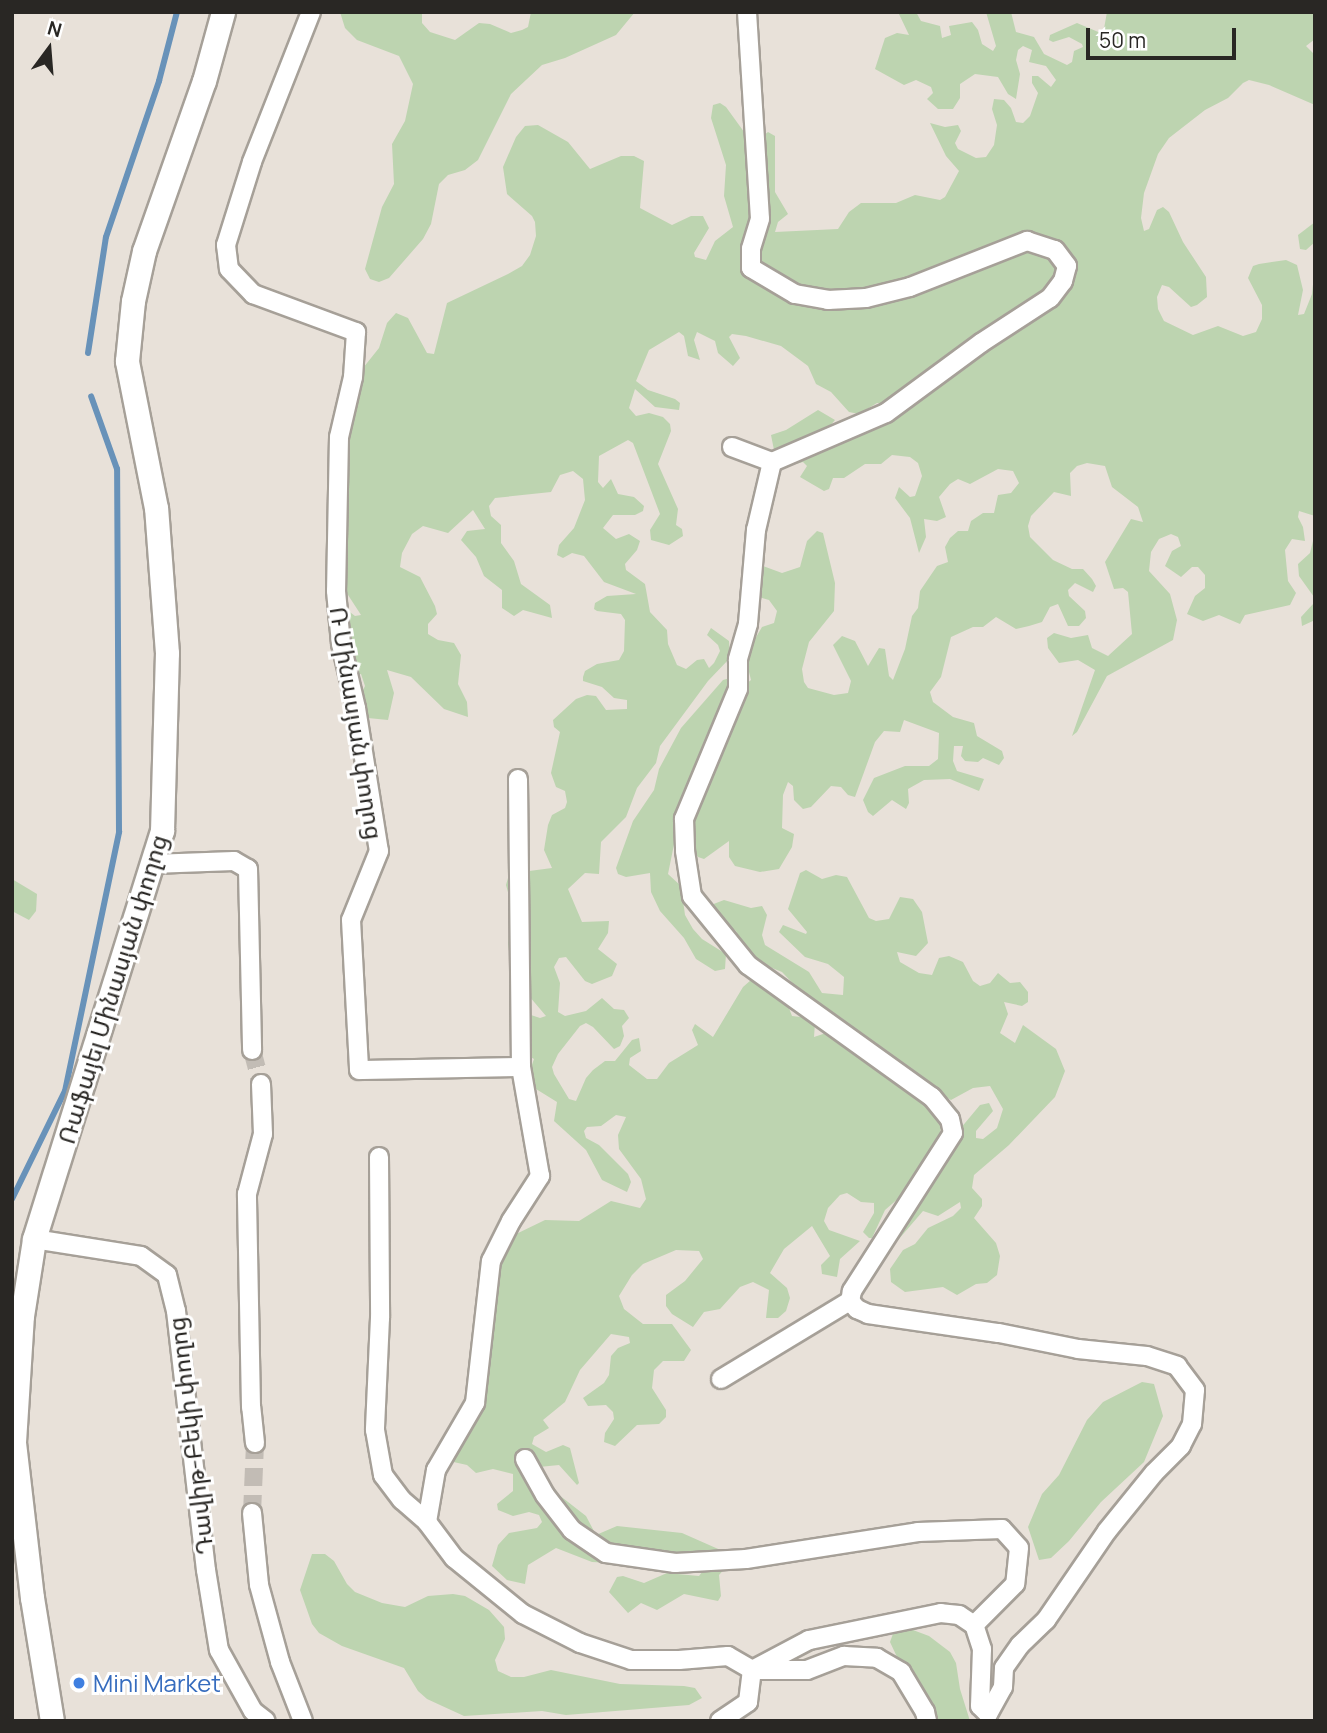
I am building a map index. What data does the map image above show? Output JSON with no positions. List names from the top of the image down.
{
  "streets": {
    "street": ["Ռ Մինասյան փողոց", "Ռաֆայել Մինասյան փողոց", "Դավիթ-Բեկի փողոց"]
  },
  "crossings": [
    ["Ռաֆայել Մինասյան փողոց", "Դավիթ-Բեկի փողոց"]
  ],
  "places": ["Mini Market"],
  "scale_bar": "50 m",
  "north": "top"
}
